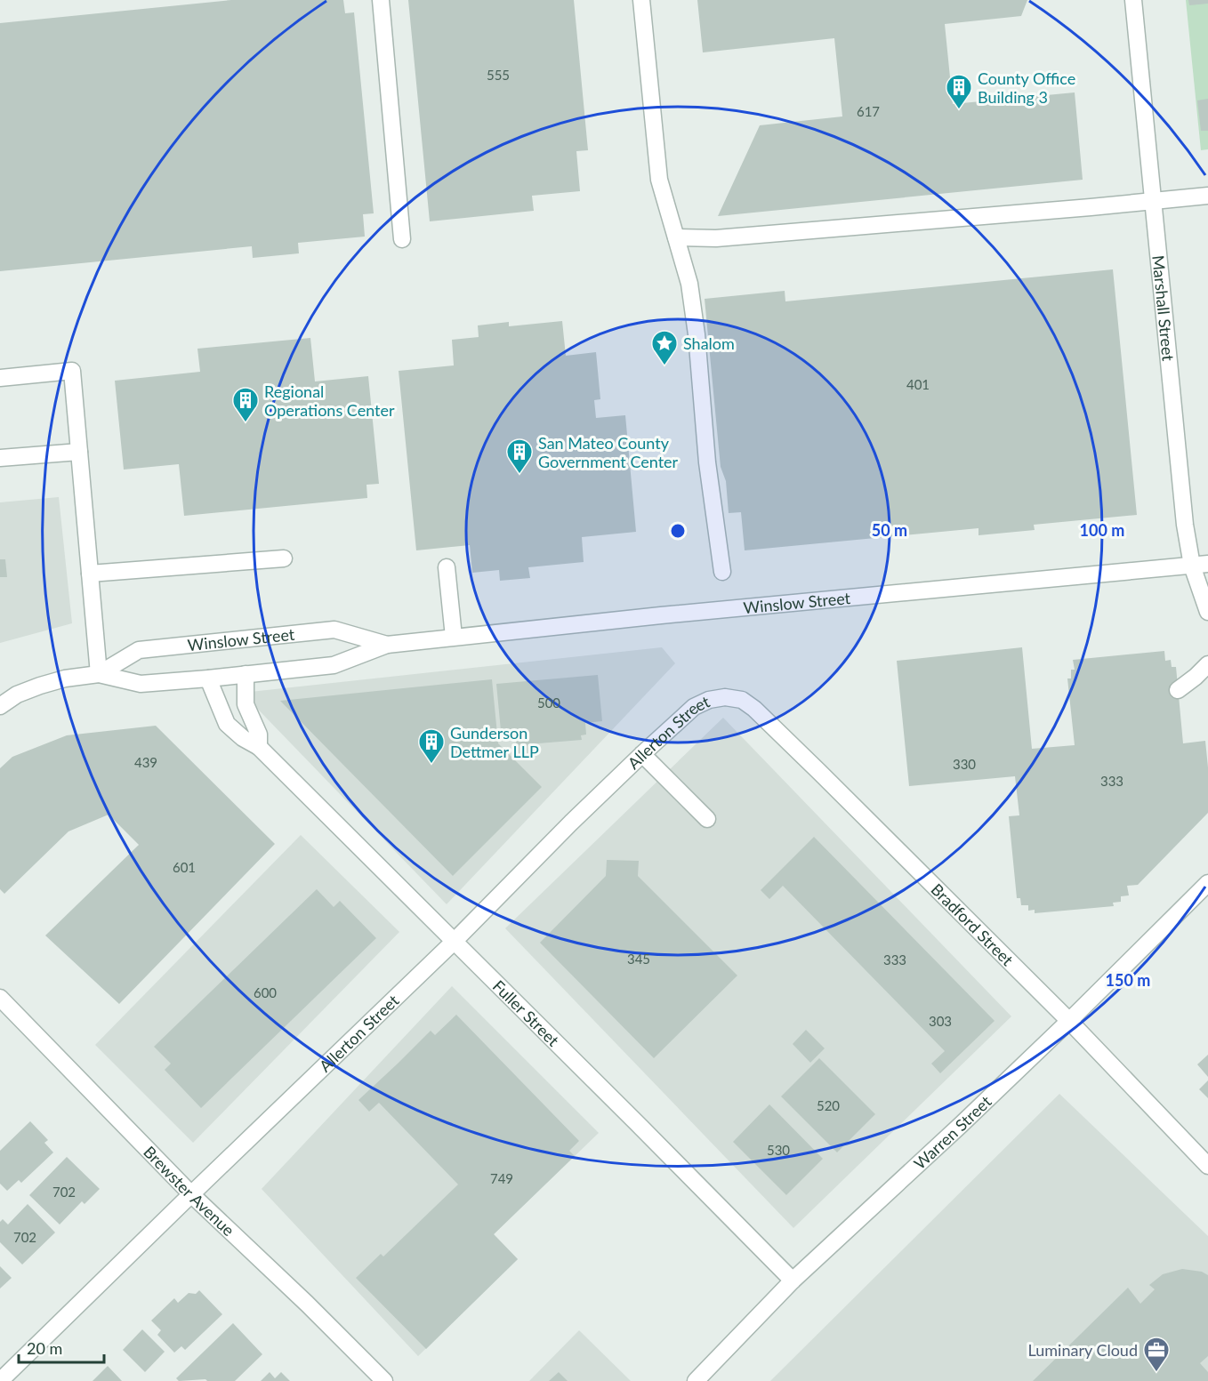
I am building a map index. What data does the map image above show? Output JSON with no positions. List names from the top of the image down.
{
  "streets": {
    "street": [
      "Marshall Street",
      "Winslow Street",
      "Allerton Street",
      "Bradford Street",
      "Fuller Street",
      "Warren Street",
      "Brewster Avenue"
    ]
  },
  "crossings": [
    ["Marshall Street", "Winslow Street"],
    ["Winslow Street", "Fuller Street"],
    ["Allerton Street", "Bradford Street"],
    ["Allerton Street", "Fuller Street"],
    ["Allerton Street", "Brewster Avenue"],
    ["Bradford Street", "Warren Street"],
    ["Fuller Street", "Warren Street"]
  ],
  "places": {
    "building": [
      "County Office Building 3",
      "Regional Operations Center",
      "San Mateo County Government Center",
      "Gunderson Dettmer LLP"
    ],
    "place": ["Shalom"],
    "office": ["Luminary Cloud"]
  },
  "house_numbers": [
    "555",
    "617",
    "401",
    "500",
    "439",
    "330",
    "333",
    "601",
    "345",
    "333",
    "600",
    "303",
    "520",
    "530",
    "749",
    "702",
    "702"
  ],
  "scale_bar": "20 m",
  "rings": ["50 m", "100 m", "150 m"]
}
